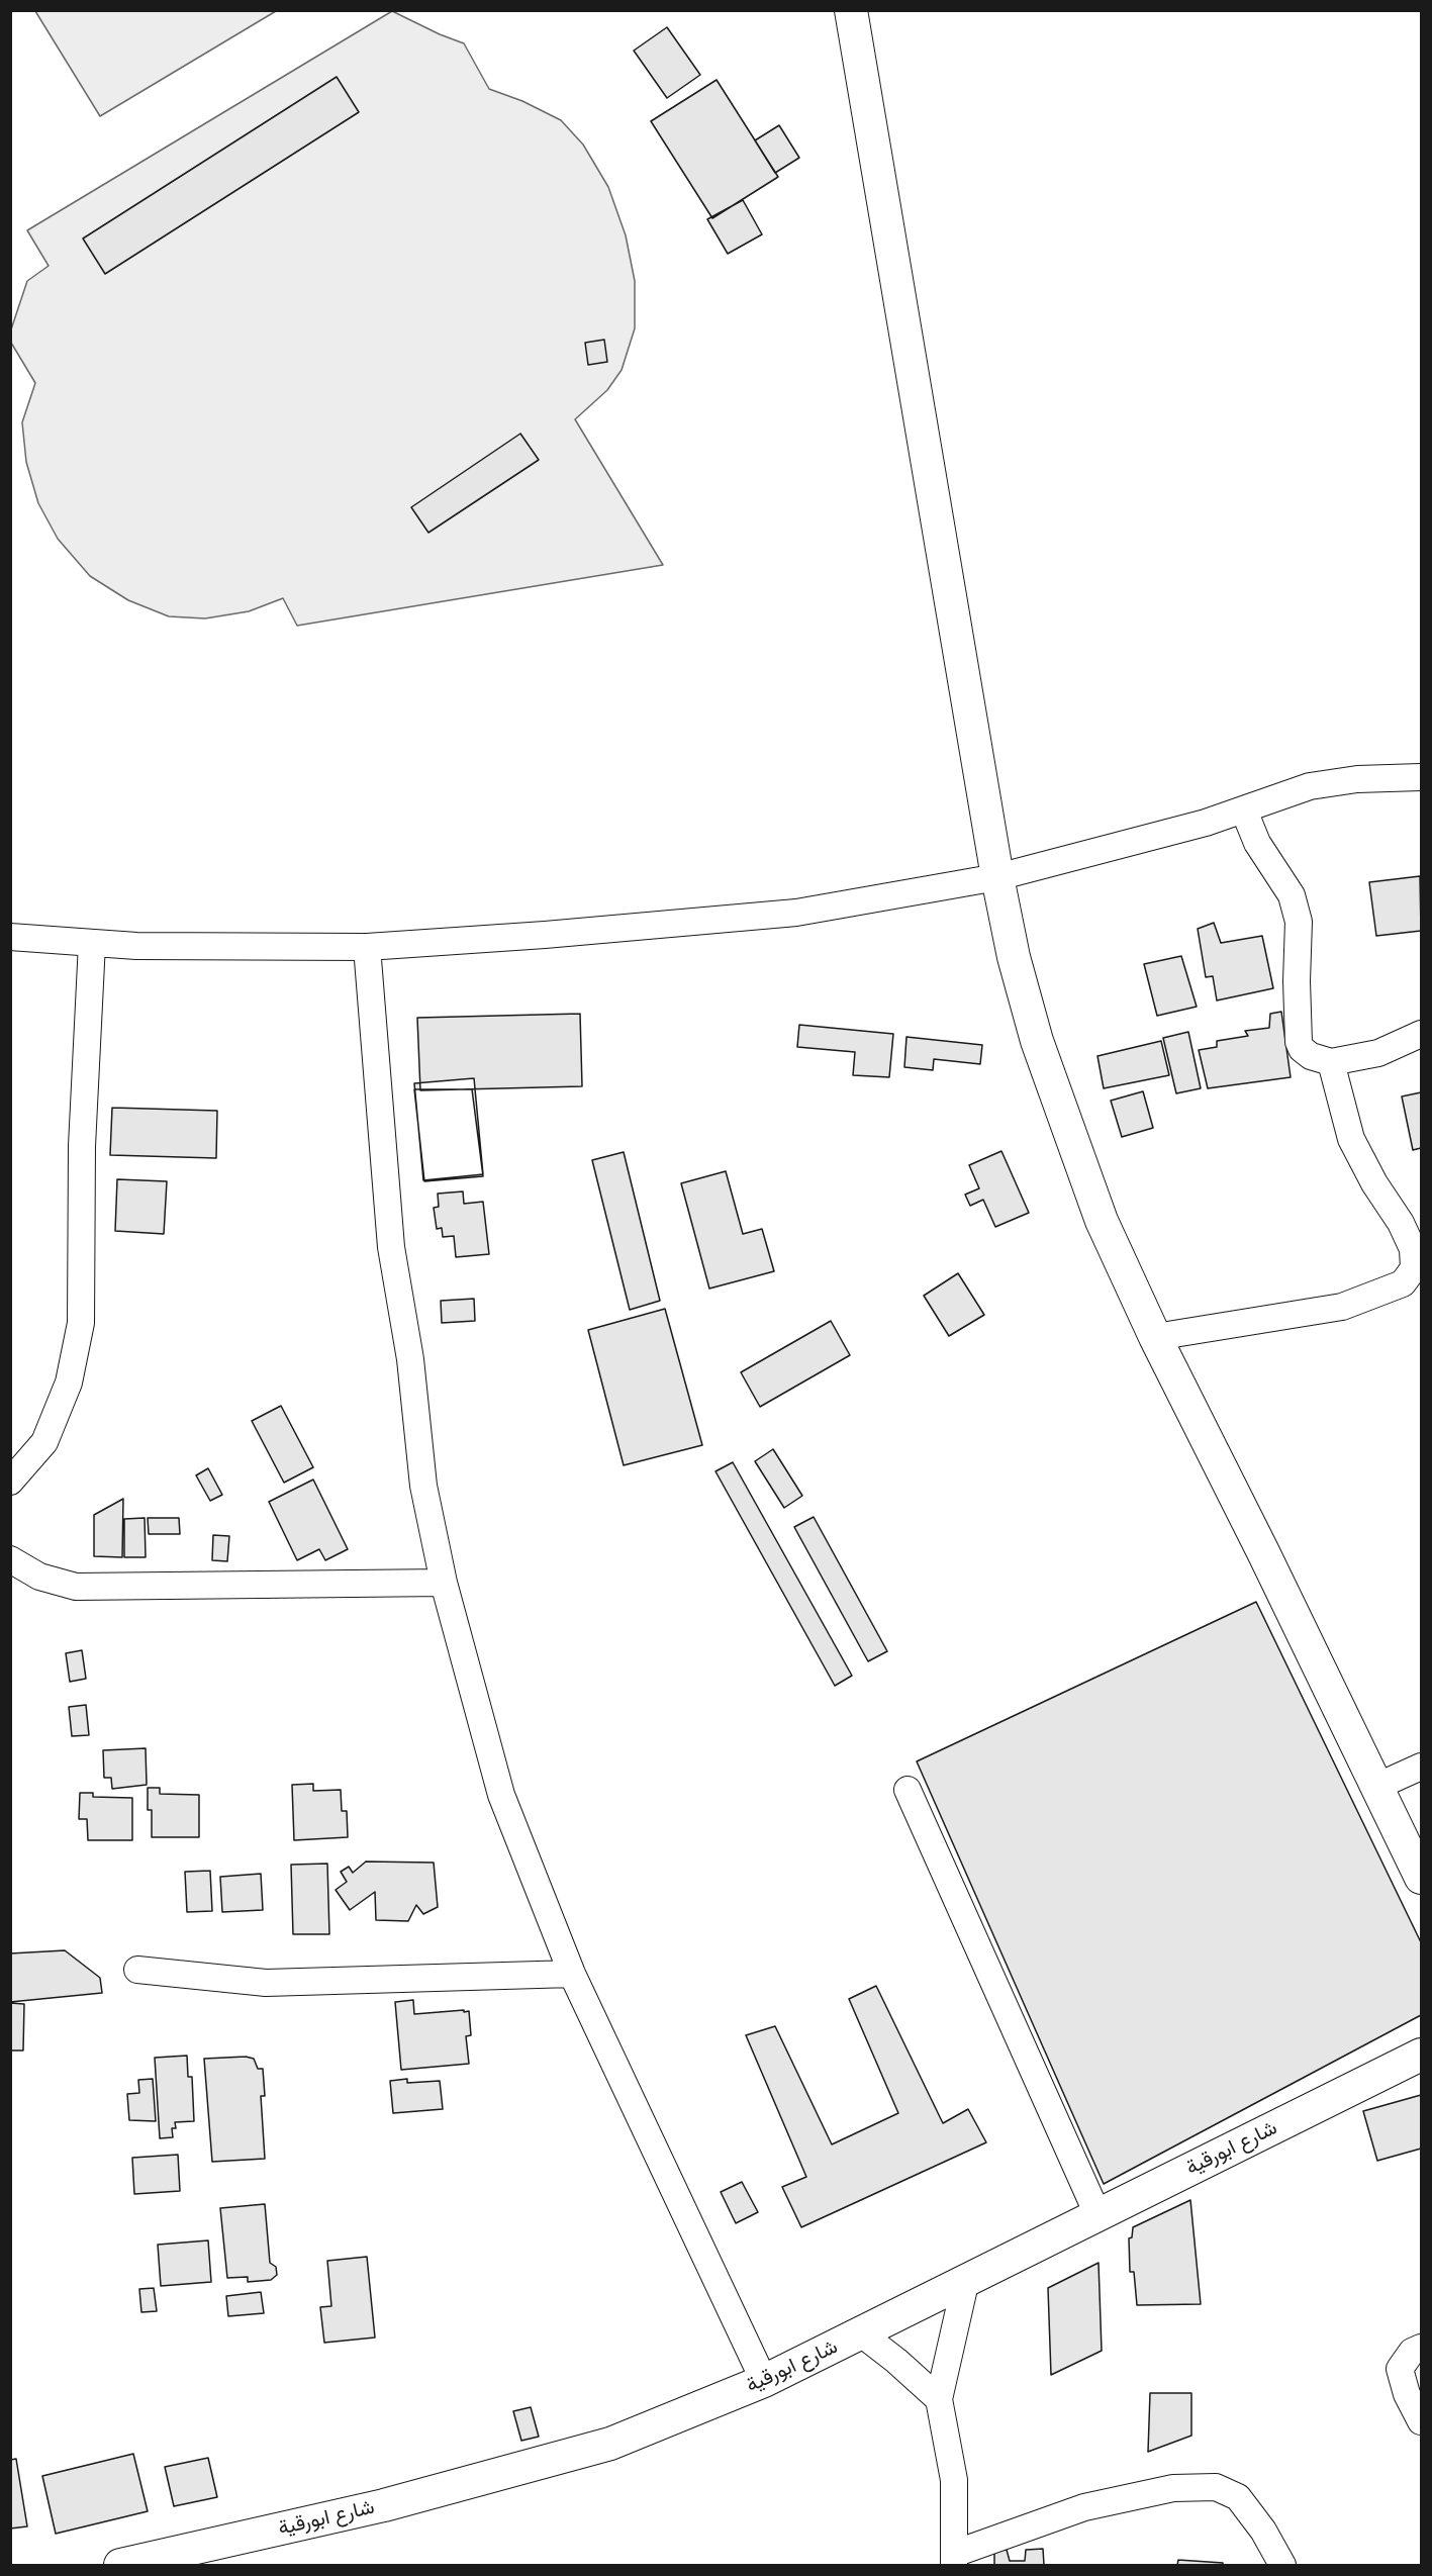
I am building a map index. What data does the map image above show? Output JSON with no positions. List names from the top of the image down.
{
  "streets": {
    "main road": ["شارع ابورقية"]
  }
}
